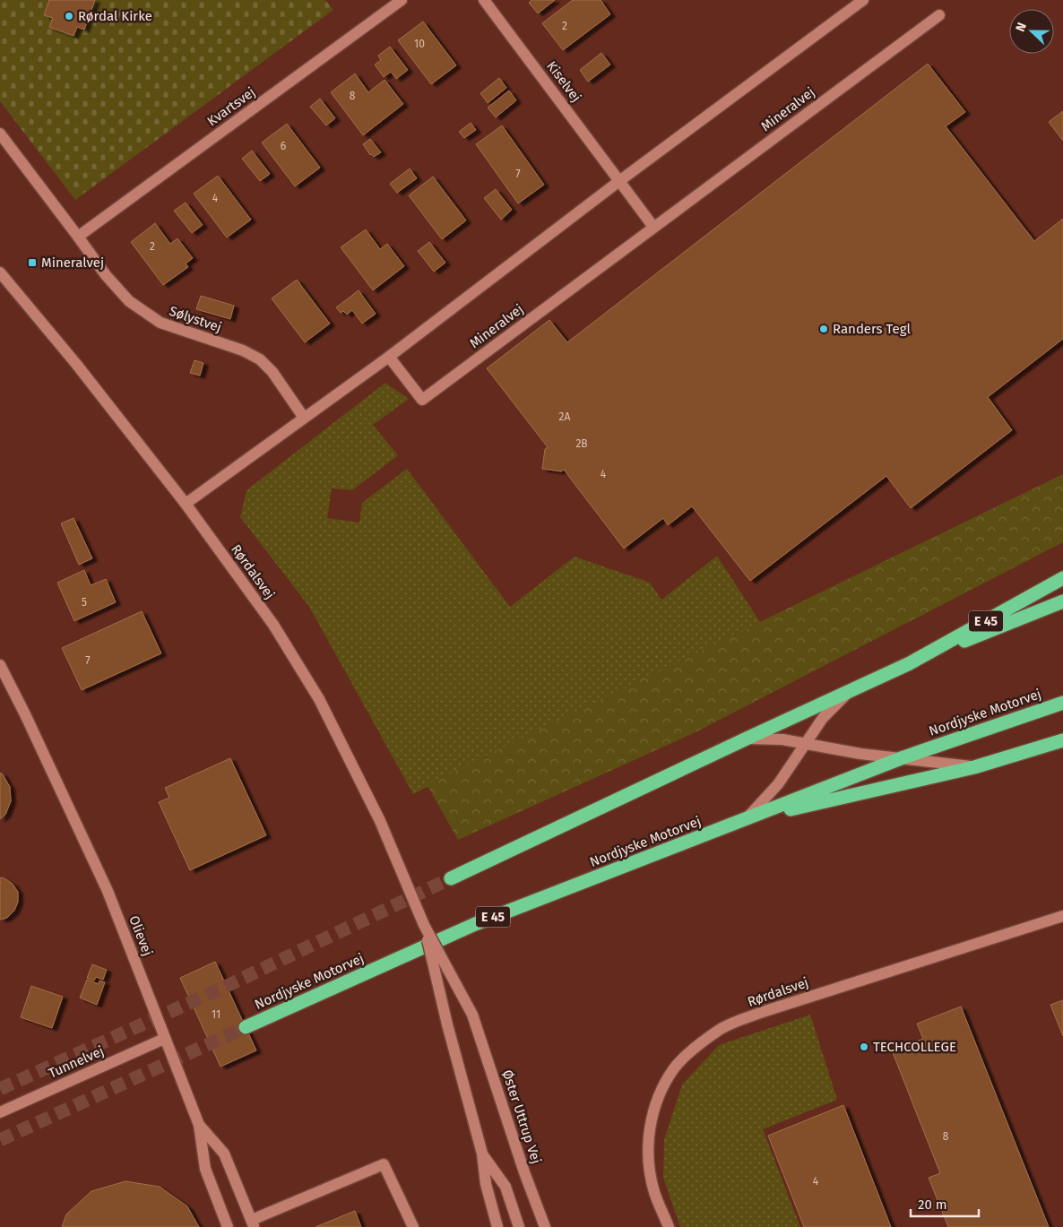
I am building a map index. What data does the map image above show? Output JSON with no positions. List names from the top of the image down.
{
  "streets": {
    "highway": ["E 45", "Nordjyske Motorvej"],
    "street": [
      "Kiselvej",
      "Kvartsvej",
      "Mineralvej",
      "Sølystvej",
      "Rørdalsvej",
      "Olievej",
      "Tunnelvej",
      "Øster Uttrup Vej"
    ]
  },
  "crossings": [
    ["Kvartsvej", "Sølystvej"],
    ["Rørdalsvej", "Øster Uttrup Vej"],
    ["Olievej", "Tunnelvej"]
  ],
  "places": {
    "other": ["Rørdal Kirke", "Randers Tegl", "TECHCOLLEGE"],
    "transit": ["Mineralvej"]
  },
  "house_numbers": [
    "2",
    "10",
    "8",
    "6",
    "7",
    "4",
    "2",
    "2A",
    "2B",
    "4",
    "5",
    "7",
    "11",
    "8",
    "4"
  ],
  "scale_bar": "20 m",
  "north": "left"
}
